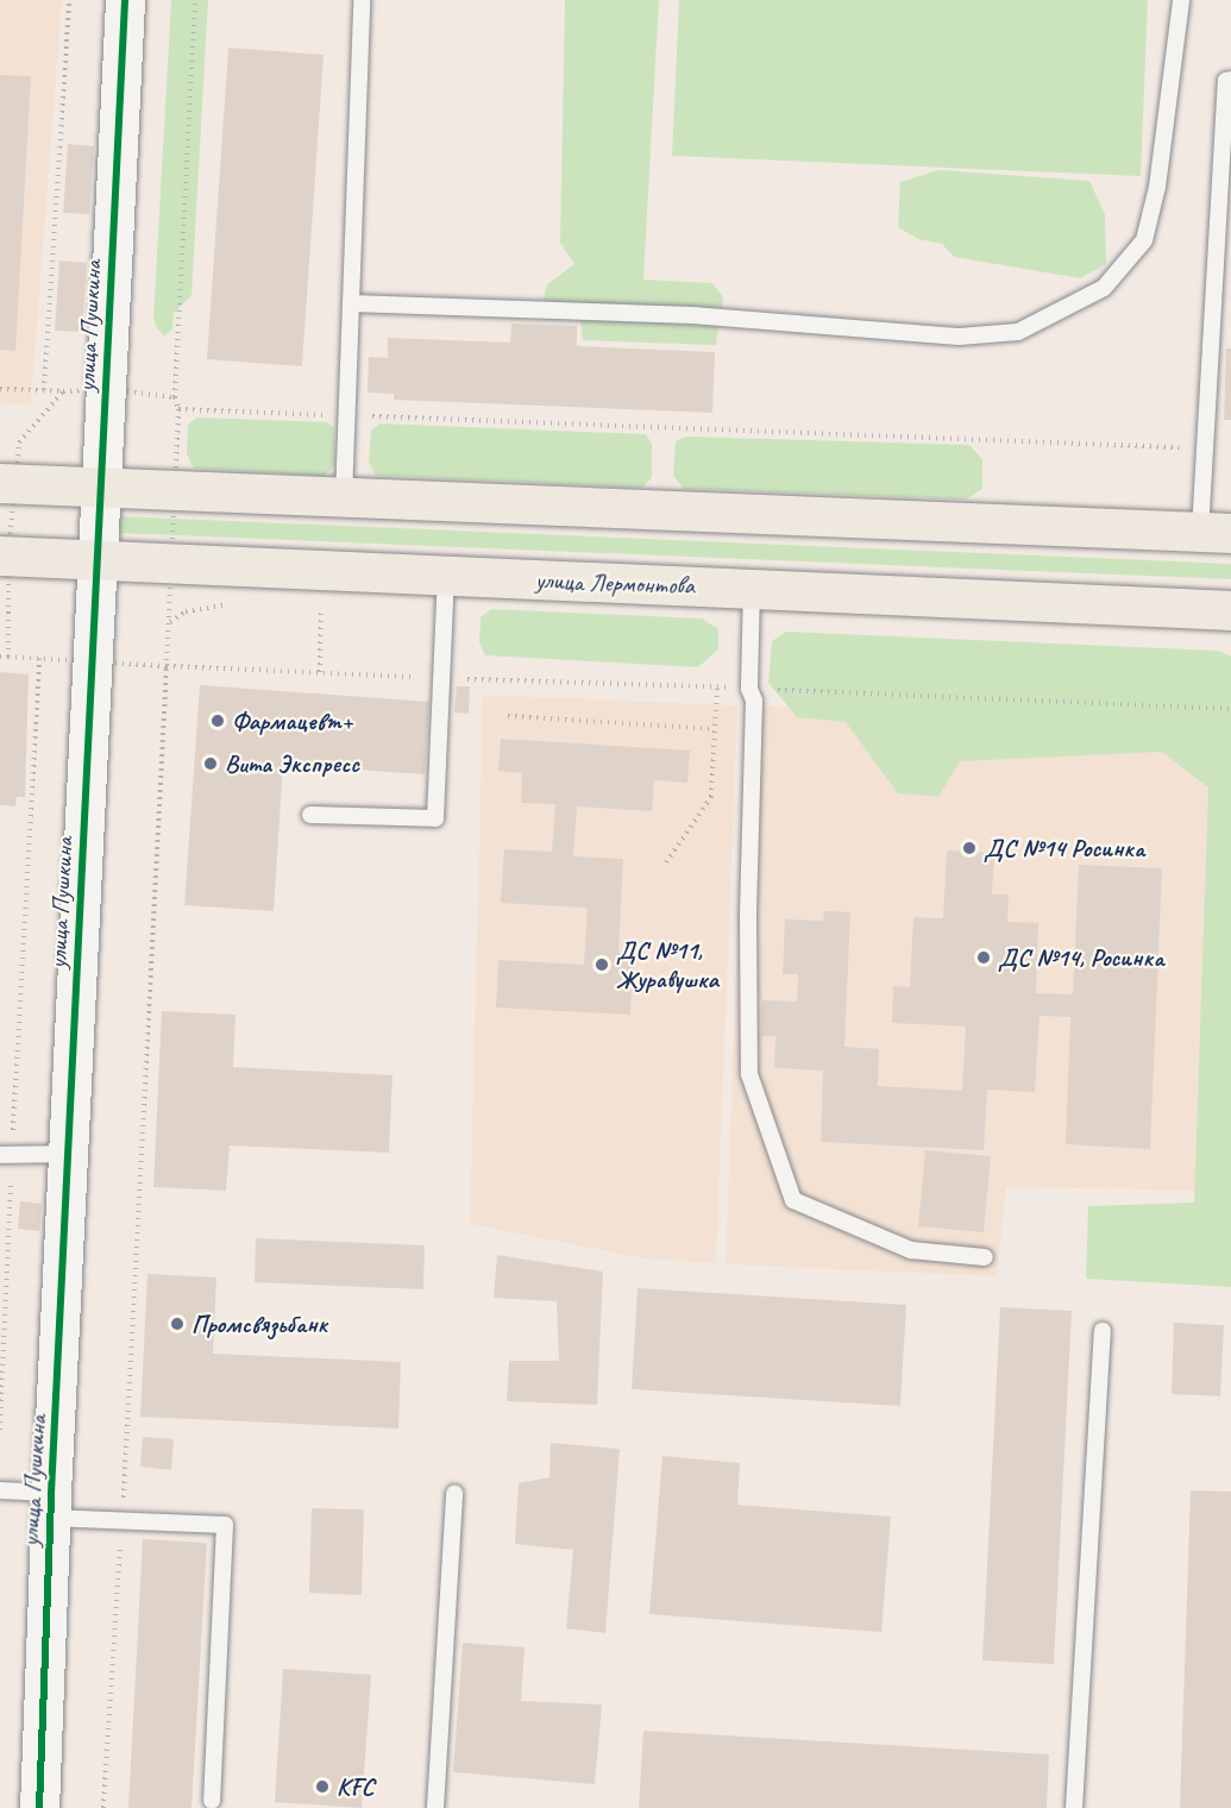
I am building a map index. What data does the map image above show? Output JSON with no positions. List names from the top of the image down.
{
  "streets": {
    "main road": ["улица Лермонтова"],
    "street": ["улица Пушкина"]
  },
  "crossings": [
    ["улица Пушкина", "улица Лермонтова"]
  ],
  "places": [
    "Фармацевт+",
    "Вита Экспресс",
    "ДС №14 Росинка",
    "ДС №14, Росинка",
    "ДС №11, Журавушка",
    "Промсвязьбанк",
    "KFC"
  ]
}
